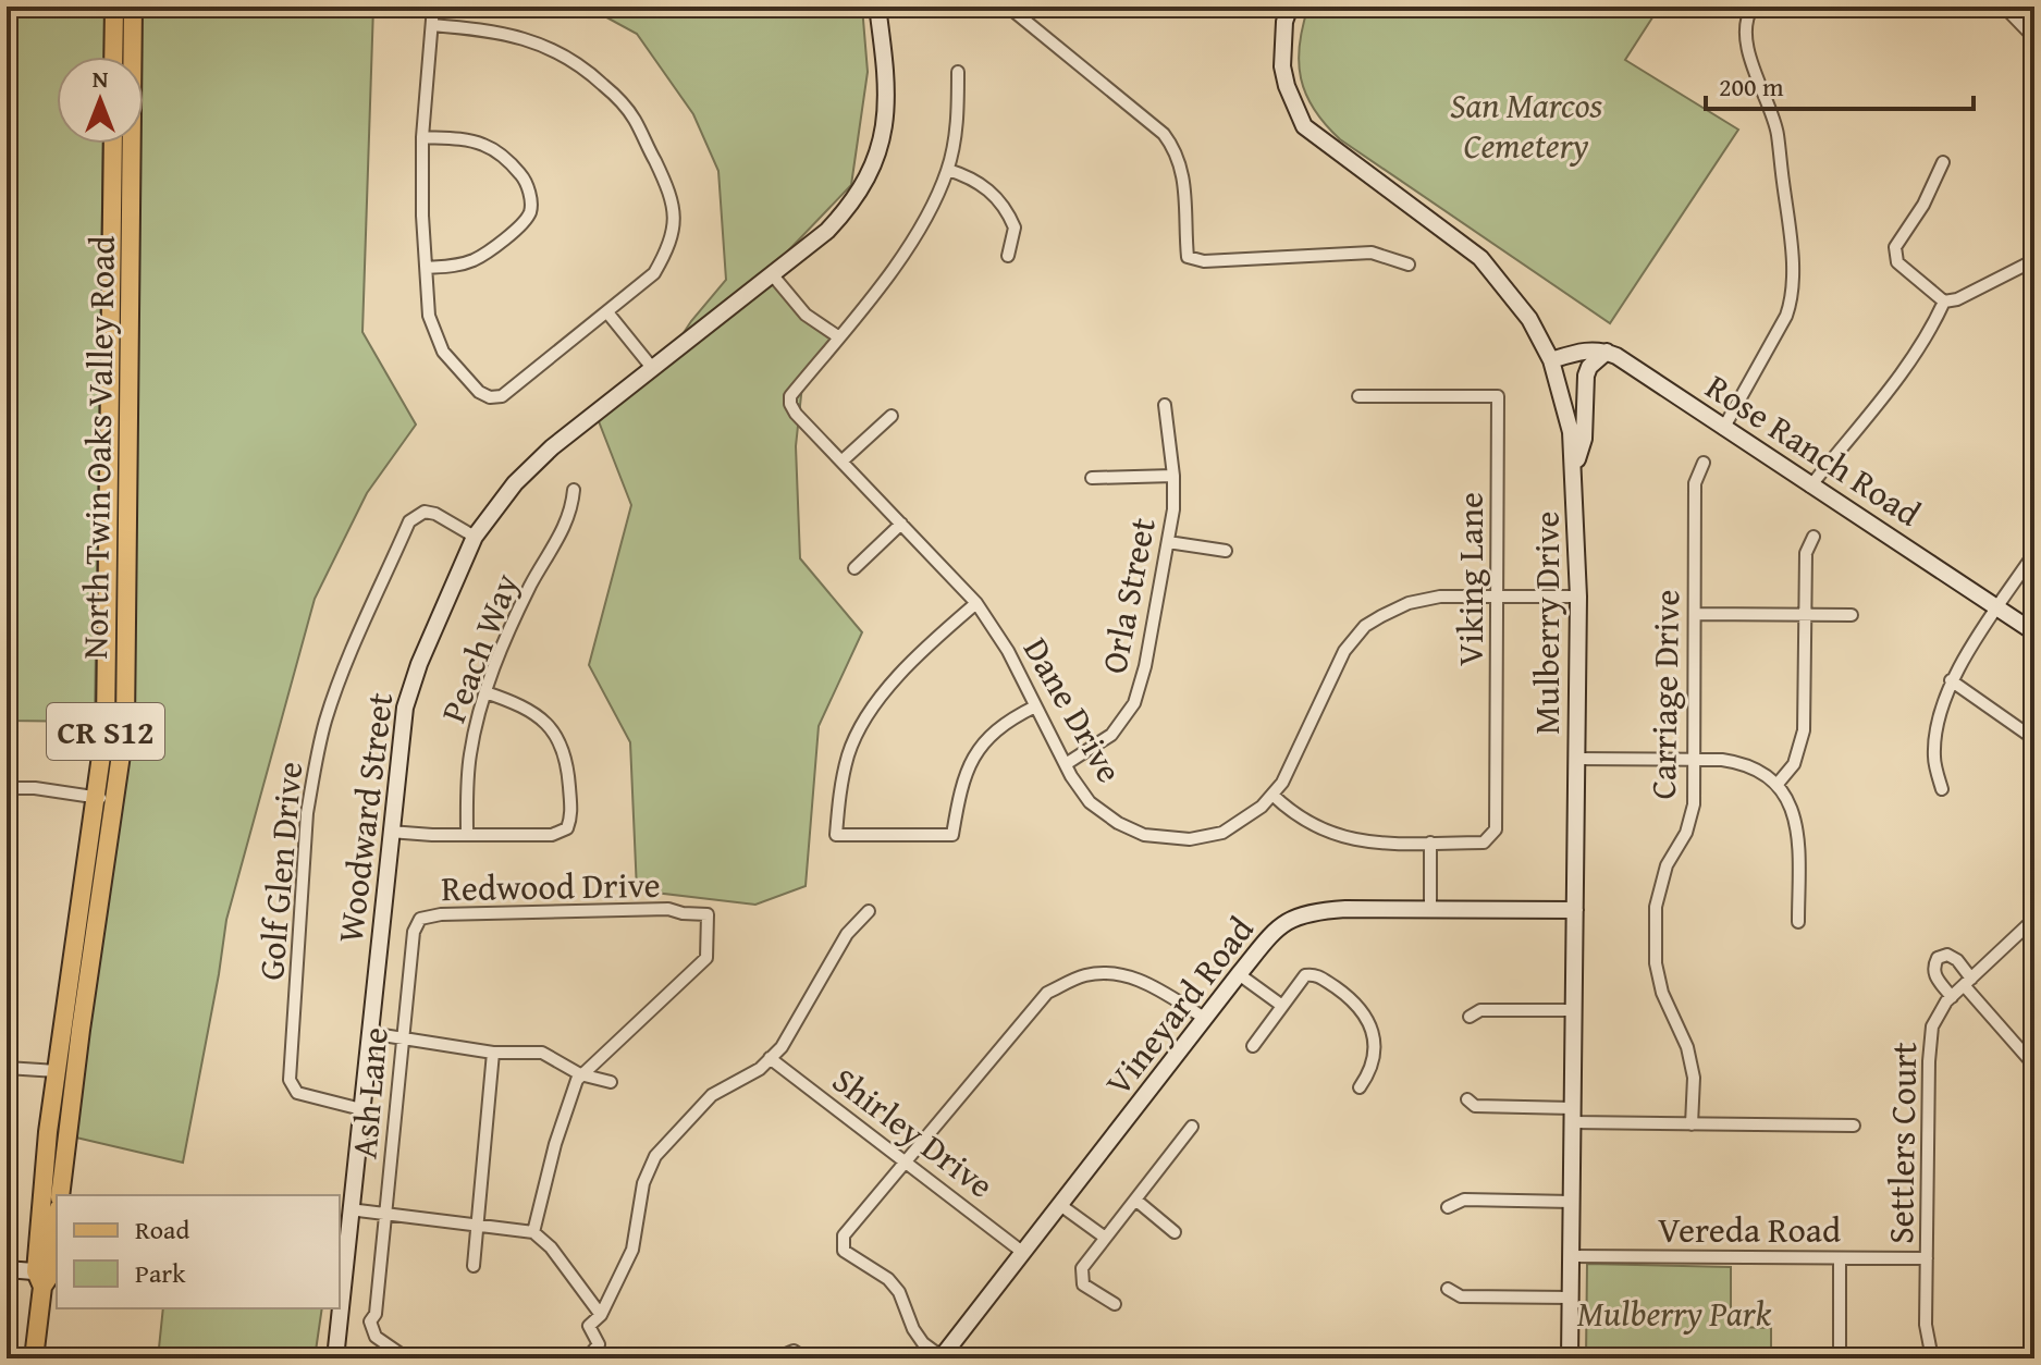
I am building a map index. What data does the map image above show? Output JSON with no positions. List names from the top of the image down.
{
  "streets": {
    "main road": ["North Twin Oaks Valley Road", "CR S12"],
    "street": [
      "Rose Ranch Road",
      "Viking Lane",
      "Orla Street",
      "Mulberry Drive",
      "Peach Way",
      "Carriage Drive",
      "Dane Drive",
      "Woodward Street",
      "Golf Glen Drive",
      "Redwood Drive",
      "Vineyard Road",
      "Ash Lane",
      "Shirley Drive",
      "Settlers Court",
      "Vereda Road"
    ]
  },
  "crossings": [
    ["Viking Lane", "Dane Drive"],
    ["Orla Street", "Dane Drive"],
    ["Mulberry Drive", "Dane Drive"],
    ["Mulberry Drive", "Vineyard Road"],
    ["Mulberry Drive", "Vereda Road"],
    ["Woodward Street", "Golf Glen Drive"],
    ["Redwood Drive", "Ash Lane"],
    ["Vineyard Road", "Shirley Drive"],
    ["Settlers Court", "Vereda Road"]
  ],
  "parks": ["San Marcos Cemetery", "Mulberry Park"],
  "legend": ["Road", "Park"],
  "scale_bar": "200 m",
  "north": "top"
}
